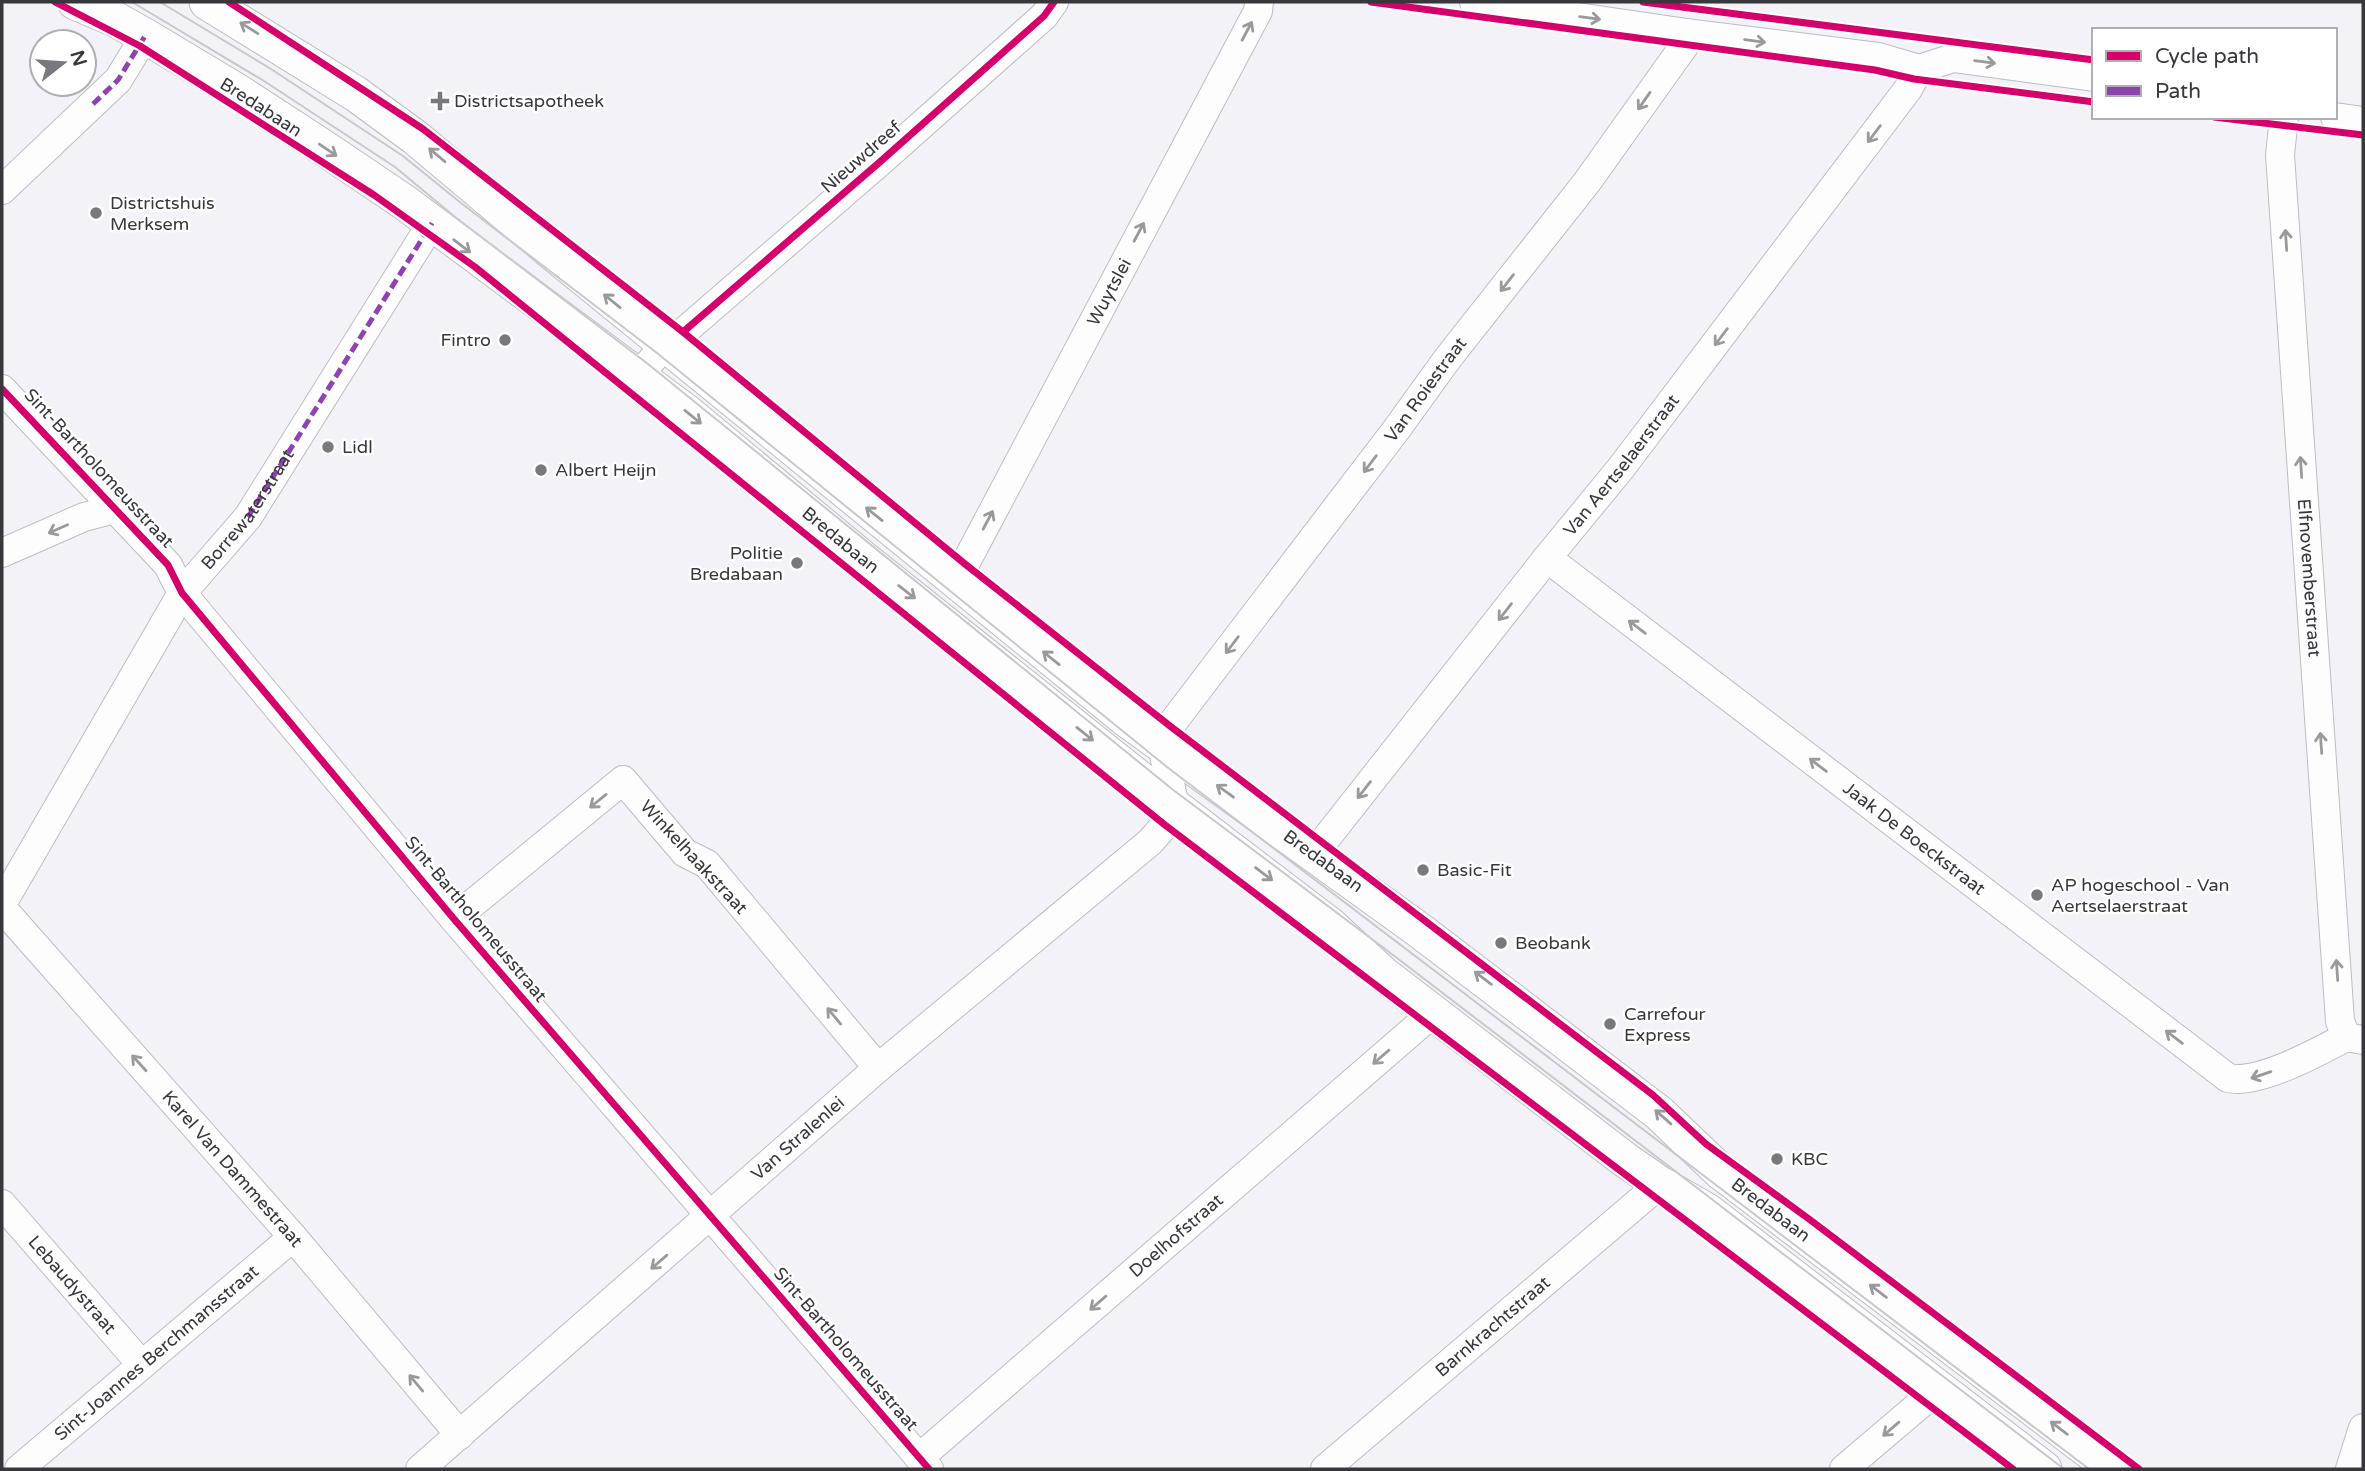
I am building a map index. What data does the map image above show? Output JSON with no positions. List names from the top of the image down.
{
  "streets": {
    "main road": ["Bredabaan"],
    "street": [
      "Nieuwdreef",
      "Wuytslei",
      "Van Roiestraat",
      "Van Aertselaerstraat",
      "Sint-Bartholomeusstraat",
      "Borrewaterstraat",
      "Elfnovemberstraat",
      "Jaak De Boeckstraat",
      "Winkelhaakstraat",
      "Van Stralenlei",
      "Karel Van Dammestraat",
      "Doelhofstraat",
      "Lebaudystraat",
      "Barnkrachtstraat",
      "Sint-Joannes Berchmansstraat"
    ]
  },
  "crossings": [
    ["Bredabaan", "Nieuwdreef"],
    ["Bredabaan", "Wuytslei"],
    ["Bredabaan", "Van Roiestraat"],
    ["Bredabaan", "Van Aertselaerstraat"],
    ["Bredabaan", "Borrewaterstraat"],
    ["Bredabaan", "Van Stralenlei"],
    ["Bredabaan", "Doelhofstraat"],
    ["Bredabaan", "Barnkrachtstraat"],
    ["Van Aertselaerstraat", "Jaak De Boeckstraat"],
    ["Sint-Bartholomeusstraat", "Borrewaterstraat"],
    ["Sint-Bartholomeusstraat", "Winkelhaakstraat"],
    ["Sint-Bartholomeusstraat", "Van Stralenlei"],
    ["Sint-Bartholomeusstraat", "Doelhofstraat"],
    ["Borrewaterstraat", "Karel Van Dammestraat"],
    ["Elfnovemberstraat", "Jaak De Boeckstraat"],
    ["Winkelhaakstraat", "Van Stralenlei"],
    ["Van Stralenlei", "Karel Van Dammestraat"],
    ["Karel Van Dammestraat", "Sint-Joannes Berchmansstraat"],
    ["Lebaudystraat", "Sint-Joannes Berchmansstraat"]
  ],
  "one_way": [
    "Wuytslei",
    "Van Roiestraat",
    "Van Aertselaerstraat",
    "Elfnovemberstraat",
    "Jaak De Boeckstraat",
    "Karel Van Dammestraat",
    "Doelhofstraat"
  ],
  "places": {
    "health": ["Districtsapotheek"],
    "other": [
      "Districtshuis Merksem",
      "Fintro",
      "Lidl",
      "Albert Heijn",
      "Politie Bredabaan",
      "Basic-Fit",
      "AP hogeschool - Van Aertselaerstraat",
      "Beobank",
      "Carrefour Express",
      "KBC"
    ]
  },
  "legend": ["Cycle path", "Path"],
  "north": "right"
}
